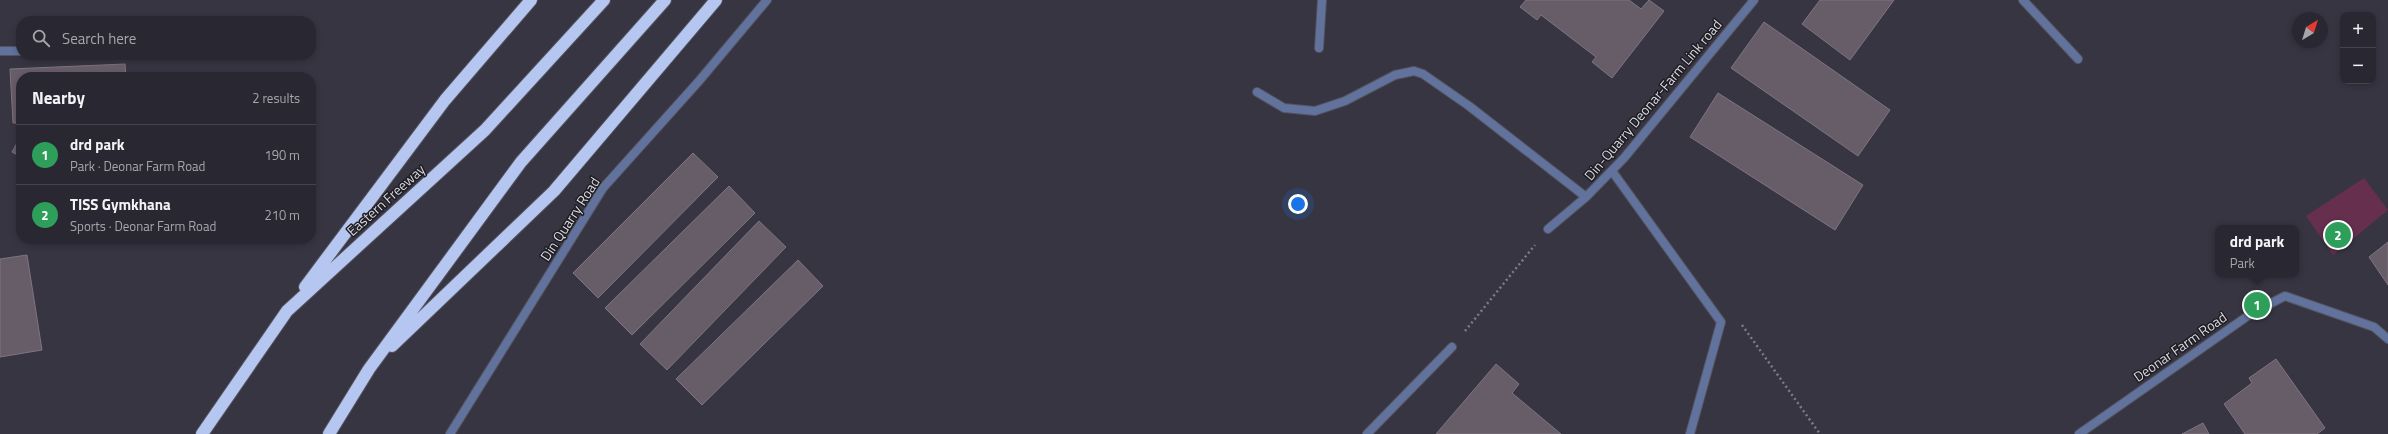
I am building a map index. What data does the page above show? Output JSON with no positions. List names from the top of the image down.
{
  "streets": {
    "highway": ["Eastern Freeway"],
    "street": ["Din-Quarry Deonar-Farm Link road", "Din Quarry Road", "Deonar Farm Road"]
  },
  "north": "top right",
  "page": {
    "map_buttons": ["+", "−"],
    "search": "Search here",
    "heading": ["Nearby", "2 results"],
    "list": [
      {
        "mark": "1",
        "name": "drd park",
        "note": "Park · Deonar Farm Road",
        "value": "190 m"
      },
      {
        "mark": "2",
        "name": "TISS Gymkhana",
        "note": "Sports · Deonar Farm Road",
        "value": "210 m"
      }
    ],
    "pins": ["2", "1"],
    "popup": ["drd park", "Park"]
  }
}
